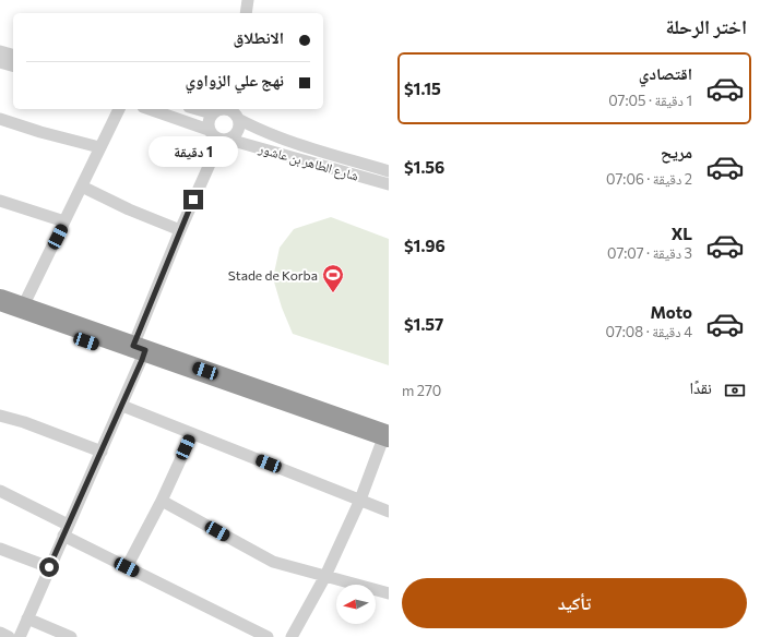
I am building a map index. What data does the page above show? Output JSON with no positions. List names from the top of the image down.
{
  "streets": {
    "street": ["شارع الطاهر بن عاشور"]
  },
  "places": {
    "sports": ["Stade de Korba"]
  },
  "north": "left",
  "page": {
    "heading": "اختر الرحلة",
    "banner": ["الانطلاق", "نهج علي الزواوي"],
    "list": [
      {
        "name": "اقتصادي",
        "note": "1 دقيقة · 07:05",
        "value": "$1.15"
      },
      {
        "name": "مريح",
        "note": "2 دقيقة · 07:06",
        "value": "$1.56"
      },
      {
        "name": "XL",
        "note": "3 دقيقة · 07:07",
        "value": "$1.96"
      },
      {
        "name": "Moto",
        "note": "4 دقيقة · 07:08",
        "value": "$1.57"
      }
    ],
    "bubble": "1 دقيقة",
    "pay": ["نقدًا", "270 m"],
    "buttons": "تأكيد"
  }
}
